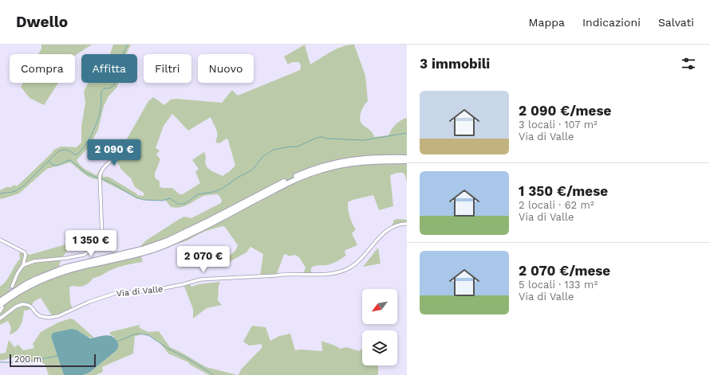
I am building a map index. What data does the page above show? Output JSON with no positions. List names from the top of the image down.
{
  "streets": {
    "street": ["Via di Valle"]
  },
  "scale_bar": "200 m",
  "north": "bottom left",
  "page": {
    "header": "Dwello",
    "nav": ["Mappa", "Indicazioni", "Salvati"],
    "heading": "3 immobili",
    "chip": [
      "Compra",
      "Affitta",
      "Filtri",
      "Nuovo"
    ],
    "list": [
      {
        "name": "2 090 €/mese",
        "note": "3 locali · 107 m² · Via di Valle"
      },
      {
        "name": "1 350 €/mese",
        "note": "2 locali · 62 m² · Via di Valle"
      },
      {
        "name": "2 070 €/mese",
        "note": "5 locali · 133 m² · Via di Valle"
      }
    ],
    "price": ["2 090 €", "1 350 €", "2 070 €"],
    "scale": "200 m"
  }
}
